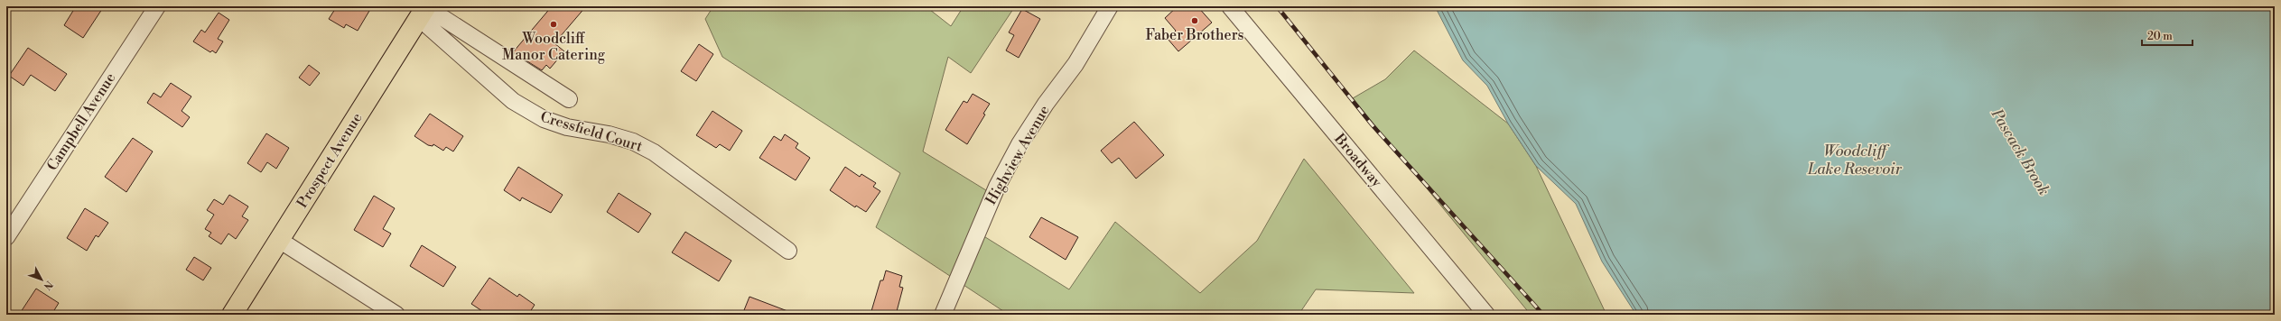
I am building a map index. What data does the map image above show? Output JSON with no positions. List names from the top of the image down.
{
  "streets": {
    "main road": ["Prospect Avenue"],
    "street": [
      "Campbell Avenue",
      "Cressfield Court",
      "Highview Avenue",
      "Broadway"
    ]
  },
  "crossings": [
    ["Cressfield Court", "Prospect Avenue"]
  ],
  "water": ["Woodcliff Lake Resevoir", "Pascack Brook"],
  "places": ["Faber Brothers", "Woodcliff Manor Catering"],
  "scale_bar": "20 m",
  "north": "bottom right"
}
